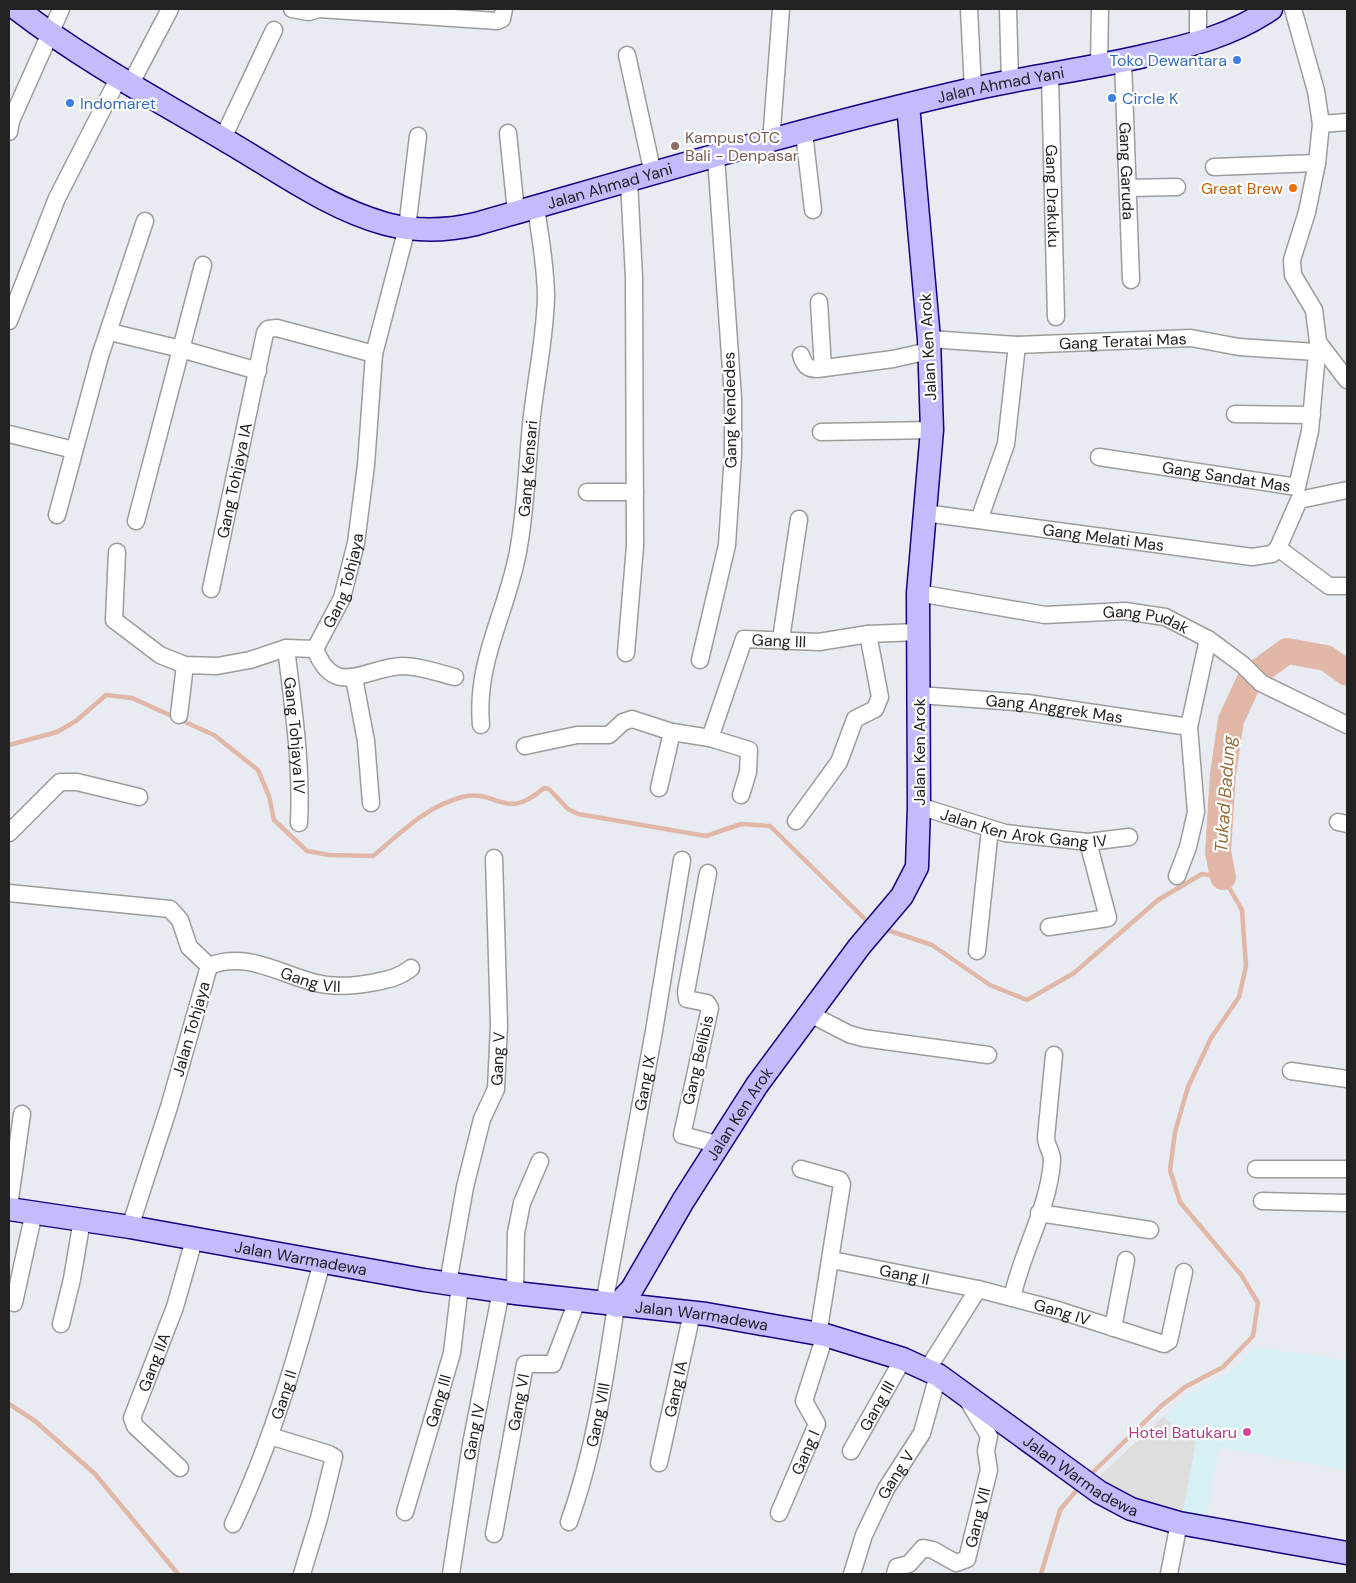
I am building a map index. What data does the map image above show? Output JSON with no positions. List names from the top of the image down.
{
  "streets": {
    "street": [
      "Jalan Ahmad Yani",
      "Gang Garuda",
      "Gang Drakuku",
      "Gang Teratai Mas",
      "Jalan Ken Arok",
      "Gang Kendedes",
      "Gang Kensari",
      "Gang Sandat Mas",
      "Gang Tohjaya IA",
      "Gang Melati Mas",
      "Gang Tohjaya",
      "Gang Pudak",
      "Gang III",
      "Gang Anggrek Mas",
      "Gang Tohjaya IV",
      "Jalan Ken Arok Gang IV",
      "Gang VII",
      "Jalan Tohjaya",
      "Gang V",
      "Gang Belibis",
      "Gang IX",
      "Jalan Warmadewa",
      "Gang II",
      "Gang IV",
      "Gang IIA",
      "Gang IA",
      "Gang VI",
      "Gang VIII",
      "Gang I"
    ]
  },
  "crossings": [
    ["Jalan Ahmad Yani", "Gang Garuda"],
    ["Jalan Ahmad Yani", "Gang Drakuku"],
    ["Jalan Ahmad Yani", "Jalan Ken Arok"],
    ["Jalan Ahmad Yani", "Gang Kendedes"],
    ["Jalan Ahmad Yani", "Gang Kensari"],
    ["Jalan Ahmad Yani", "Gang Tohjaya"],
    ["Gang Teratai Mas", "Jalan Ken Arok"],
    ["Gang Teratai Mas", "Gang Sandat Mas"],
    ["Jalan Ken Arok", "Gang Melati Mas"],
    ["Jalan Ken Arok", "Gang Pudak"],
    ["Jalan Ken Arok", "Gang III"],
    ["Jalan Ken Arok", "Gang Anggrek Mas"],
    ["Jalan Ken Arok", "Jalan Ken Arok Gang IV"],
    ["Jalan Ken Arok", "Gang Belibis"],
    ["Jalan Ken Arok", "Gang IX"],
    ["Jalan Ken Arok", "Jalan Warmadewa"],
    ["Jalan Ken Arok", "Gang VIII"],
    ["Gang Tohjaya IA", "Gang Tohjaya"],
    ["Gang Tohjaya", "Gang Tohjaya IV"],
    ["Gang III", "Gang V"],
    ["Gang III", "Jalan Warmadewa"],
    ["Gang VII", "Jalan Tohjaya"],
    ["Gang VII", "Jalan Warmadewa"],
    ["Jalan Tohjaya", "Jalan Warmadewa"],
    ["Gang V", "Jalan Warmadewa"],
    ["Gang IX", "Jalan Warmadewa"],
    ["Gang IX", "Gang VIII"],
    ["Jalan Warmadewa", "Gang II"],
    ["Jalan Warmadewa", "Gang IV"],
    ["Jalan Warmadewa", "Gang IIA"],
    ["Jalan Warmadewa", "Gang IA"],
    ["Jalan Warmadewa", "Gang VI"],
    ["Jalan Warmadewa", "Gang VIII"],
    ["Jalan Warmadewa", "Gang I"],
    ["Gang II", "Gang IV"]
  ],
  "water": ["Tukad Badung"],
  "places": [
    "Toko Dewantara",
    "Circle K",
    "Indomaret",
    "Kampus OTC Bali - Denpasar",
    "Great Brew",
    "Hotel Batukaru"
  ]
}
